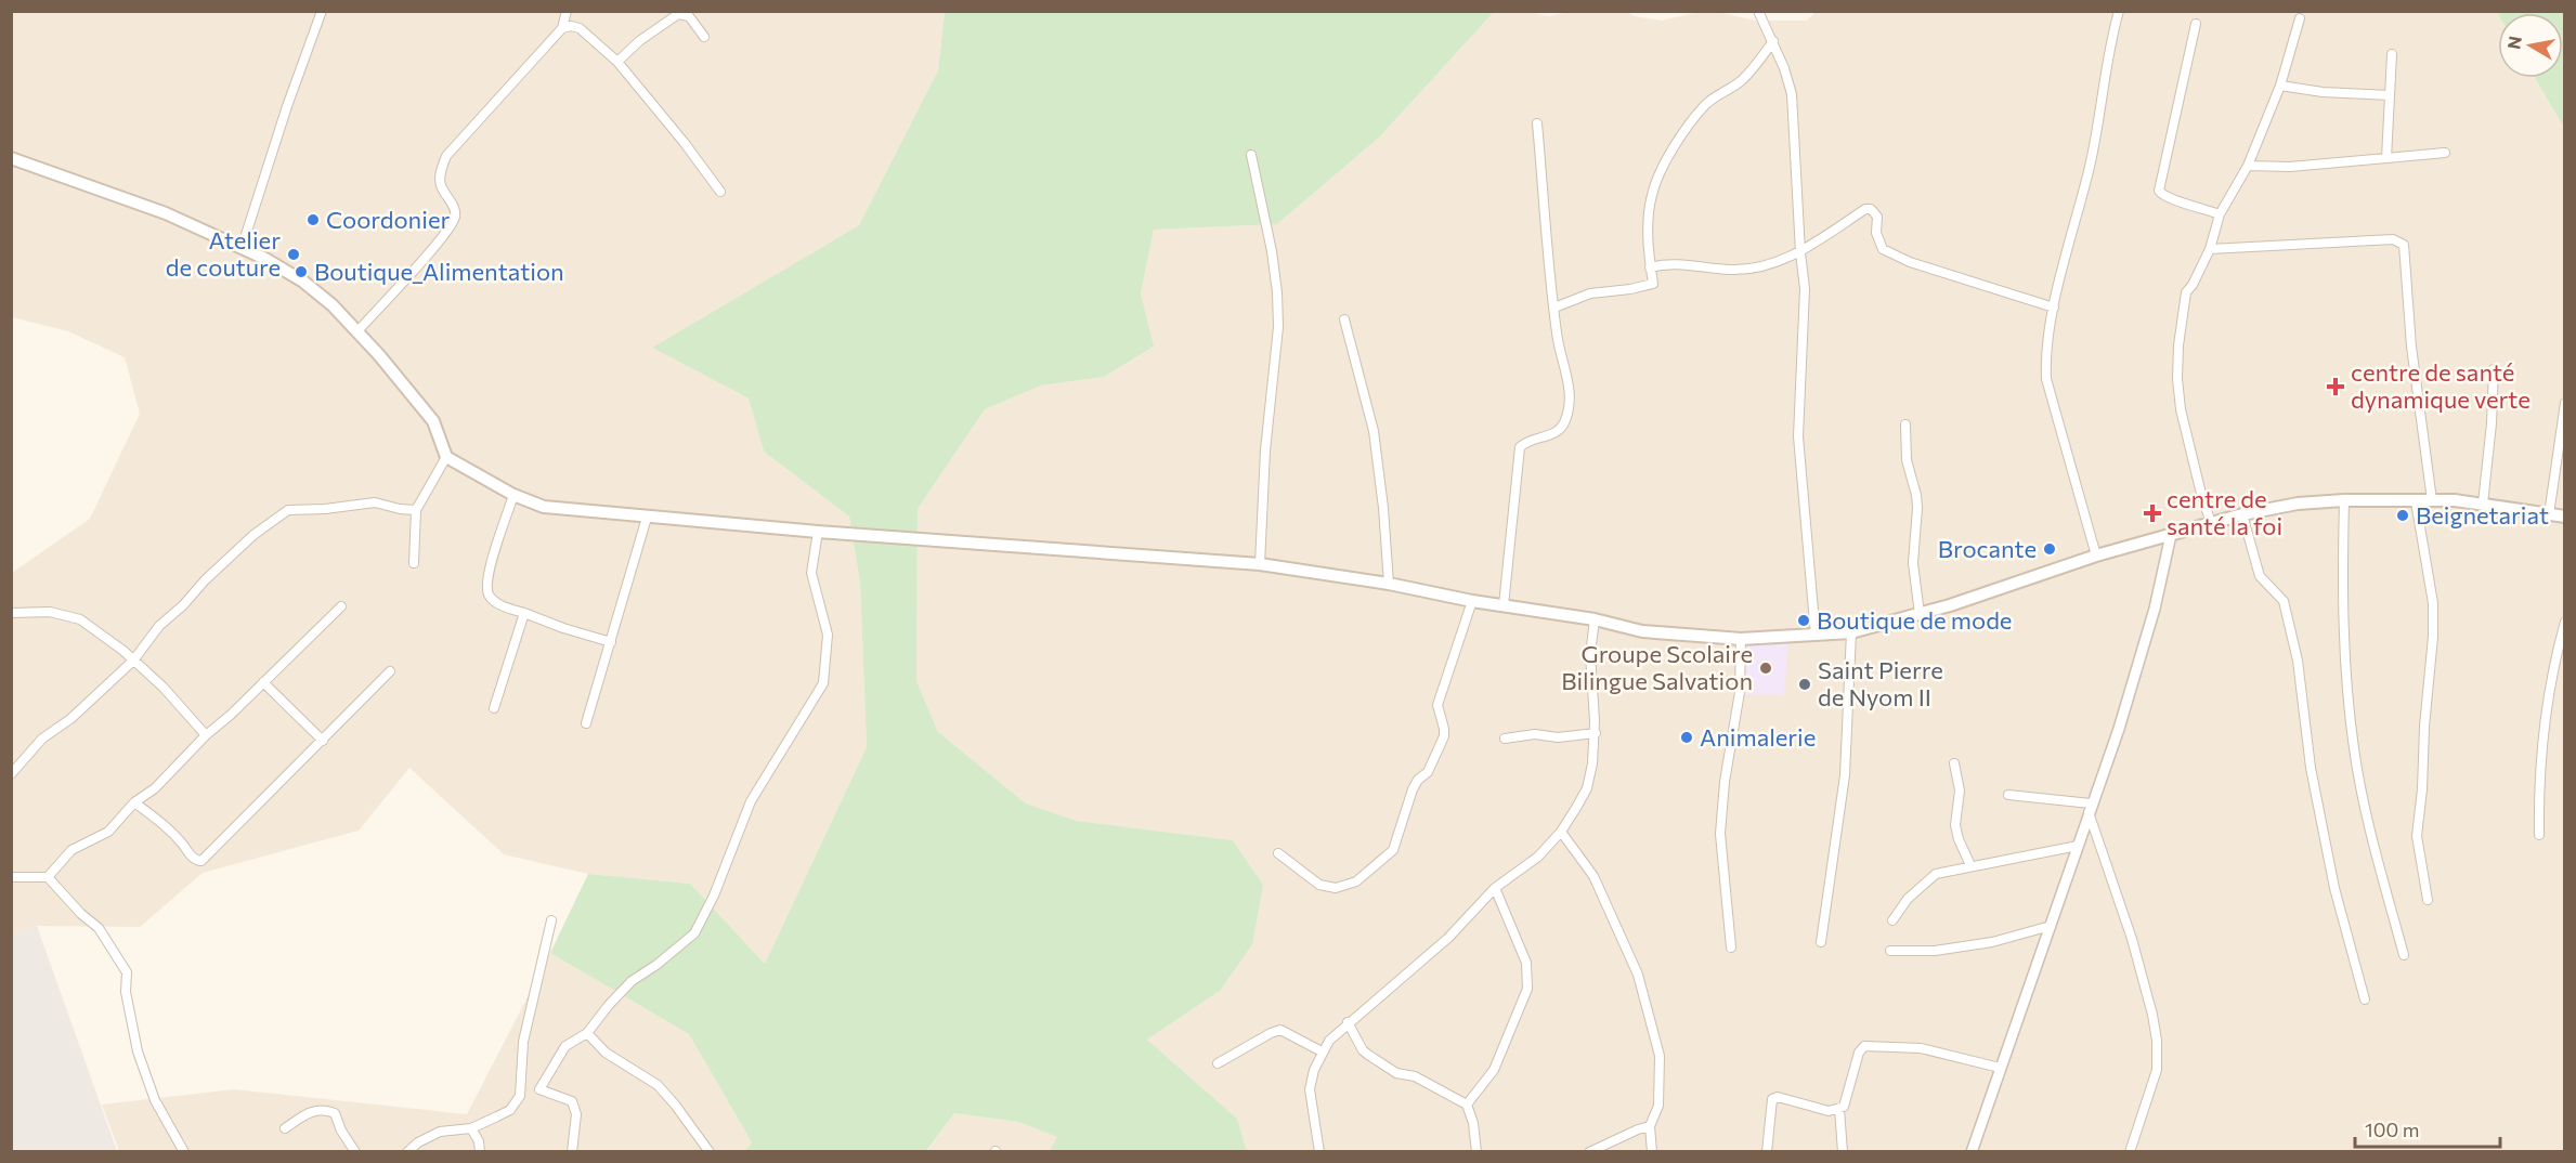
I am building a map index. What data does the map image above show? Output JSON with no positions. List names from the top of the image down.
{
  "places": {
    "other": [
      "Coordonier",
      "Atelier de couture",
      "Boutique_Alimentation",
      "Beignetariat",
      "Brocante",
      "Boutique de mode",
      "Groupe Scolaire Bilingue Salvation",
      "Saint Pierre de Nyom II",
      "Animalerie"
    ],
    "health": ["centre de santé dynamique verte", "centre de santé la foi"]
  },
  "scale_bar": "100 m",
  "north": "left"
}
